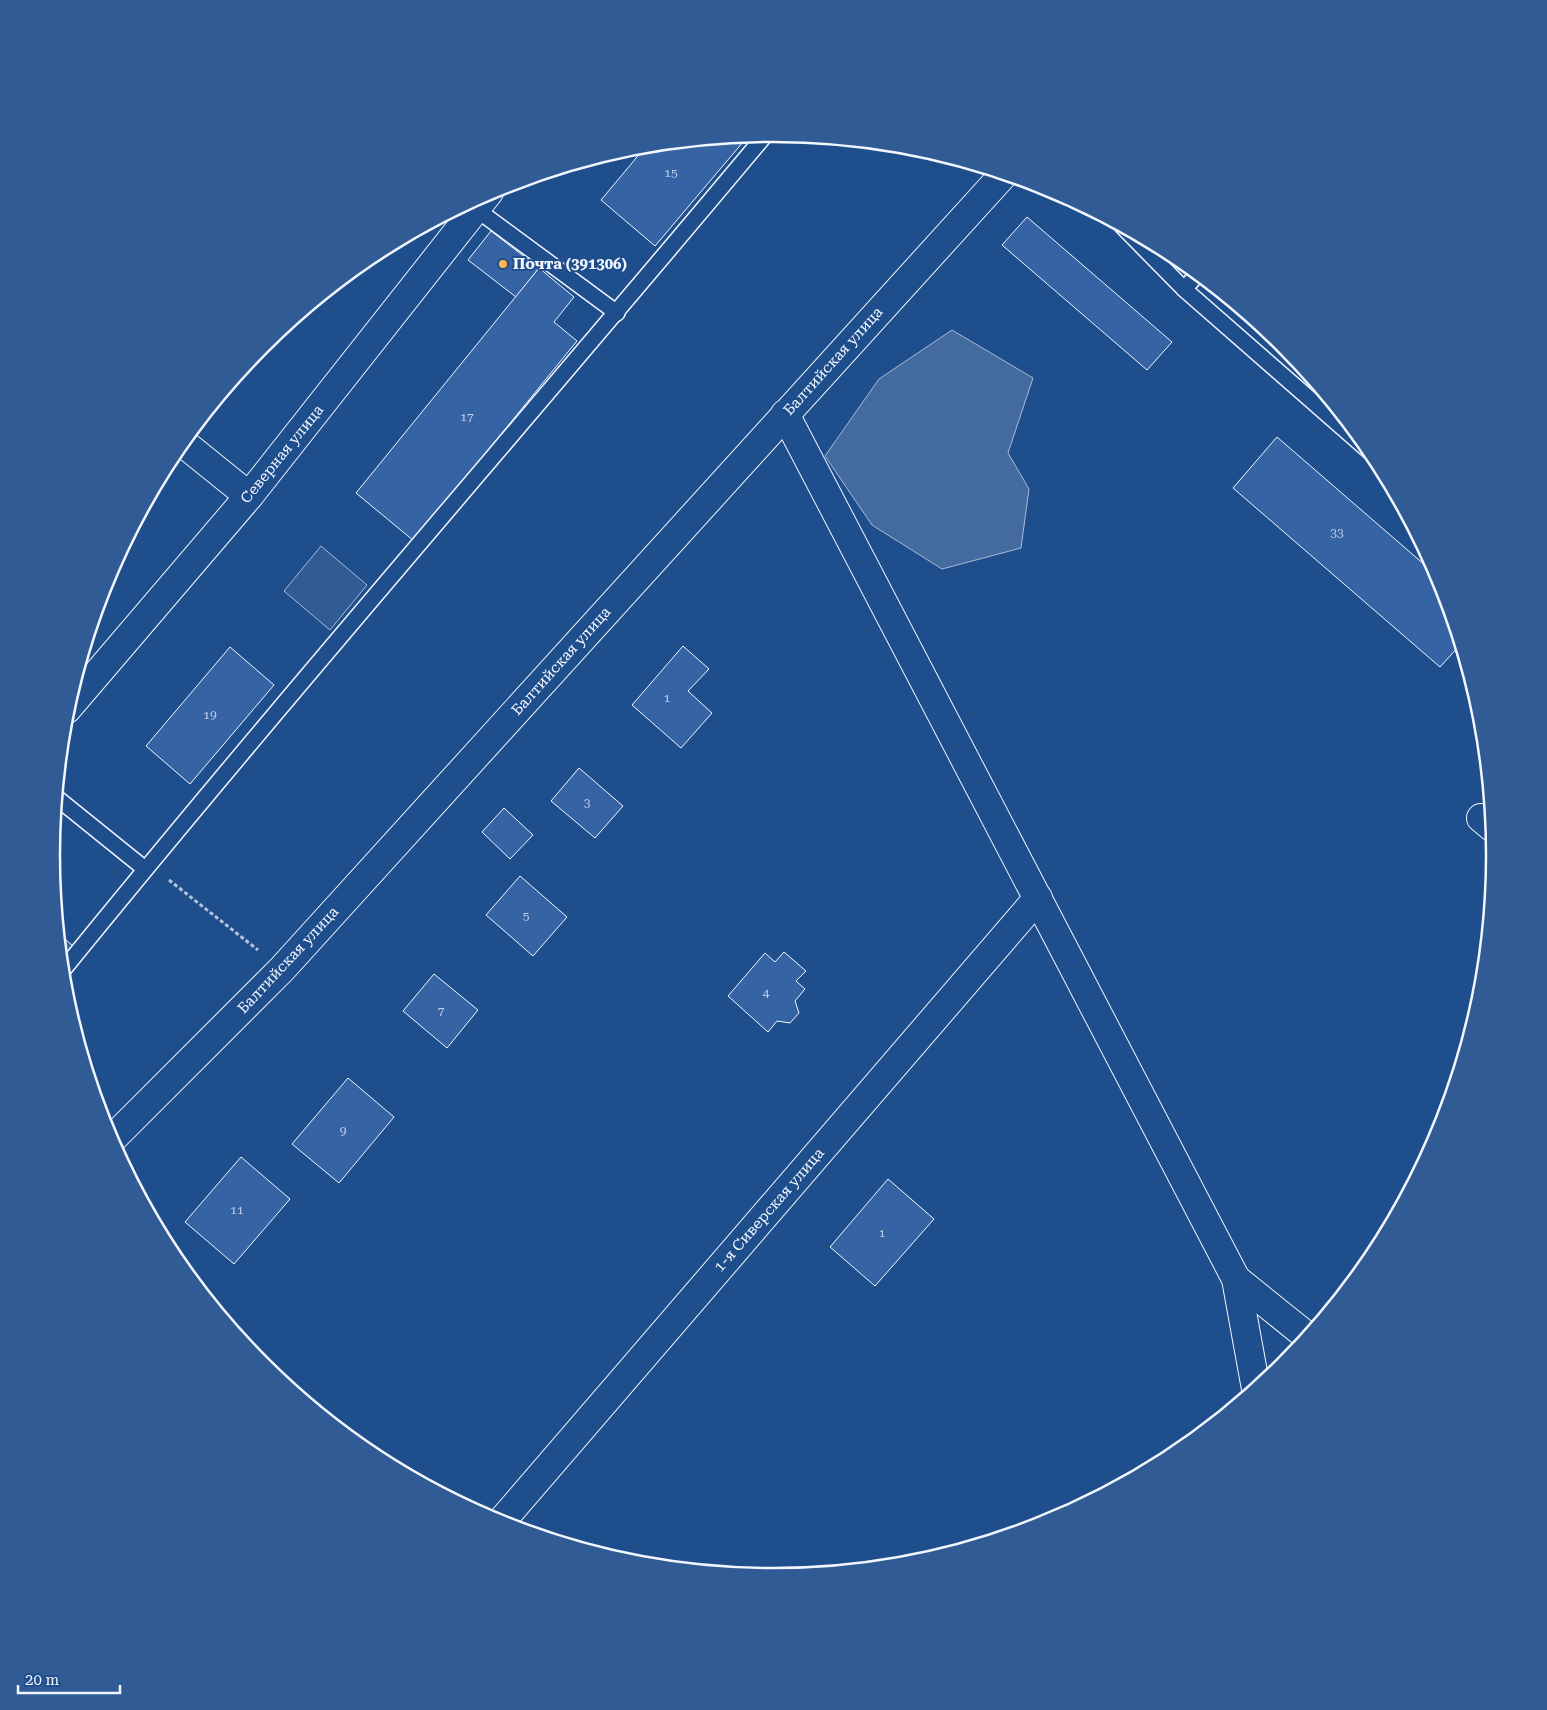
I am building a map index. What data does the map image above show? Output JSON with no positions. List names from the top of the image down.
{
  "streets": {
    "street": ["Балтийская улица", "Северная улица", "1-я Сиверская улица"]
  },
  "places": ["Почта (391306)"],
  "house_numbers": [
    "15",
    "17",
    "33",
    "1",
    "19",
    "3",
    "5",
    "4",
    "7",
    "9",
    "11",
    "1"
  ],
  "scale_bar": "20 m"
}
